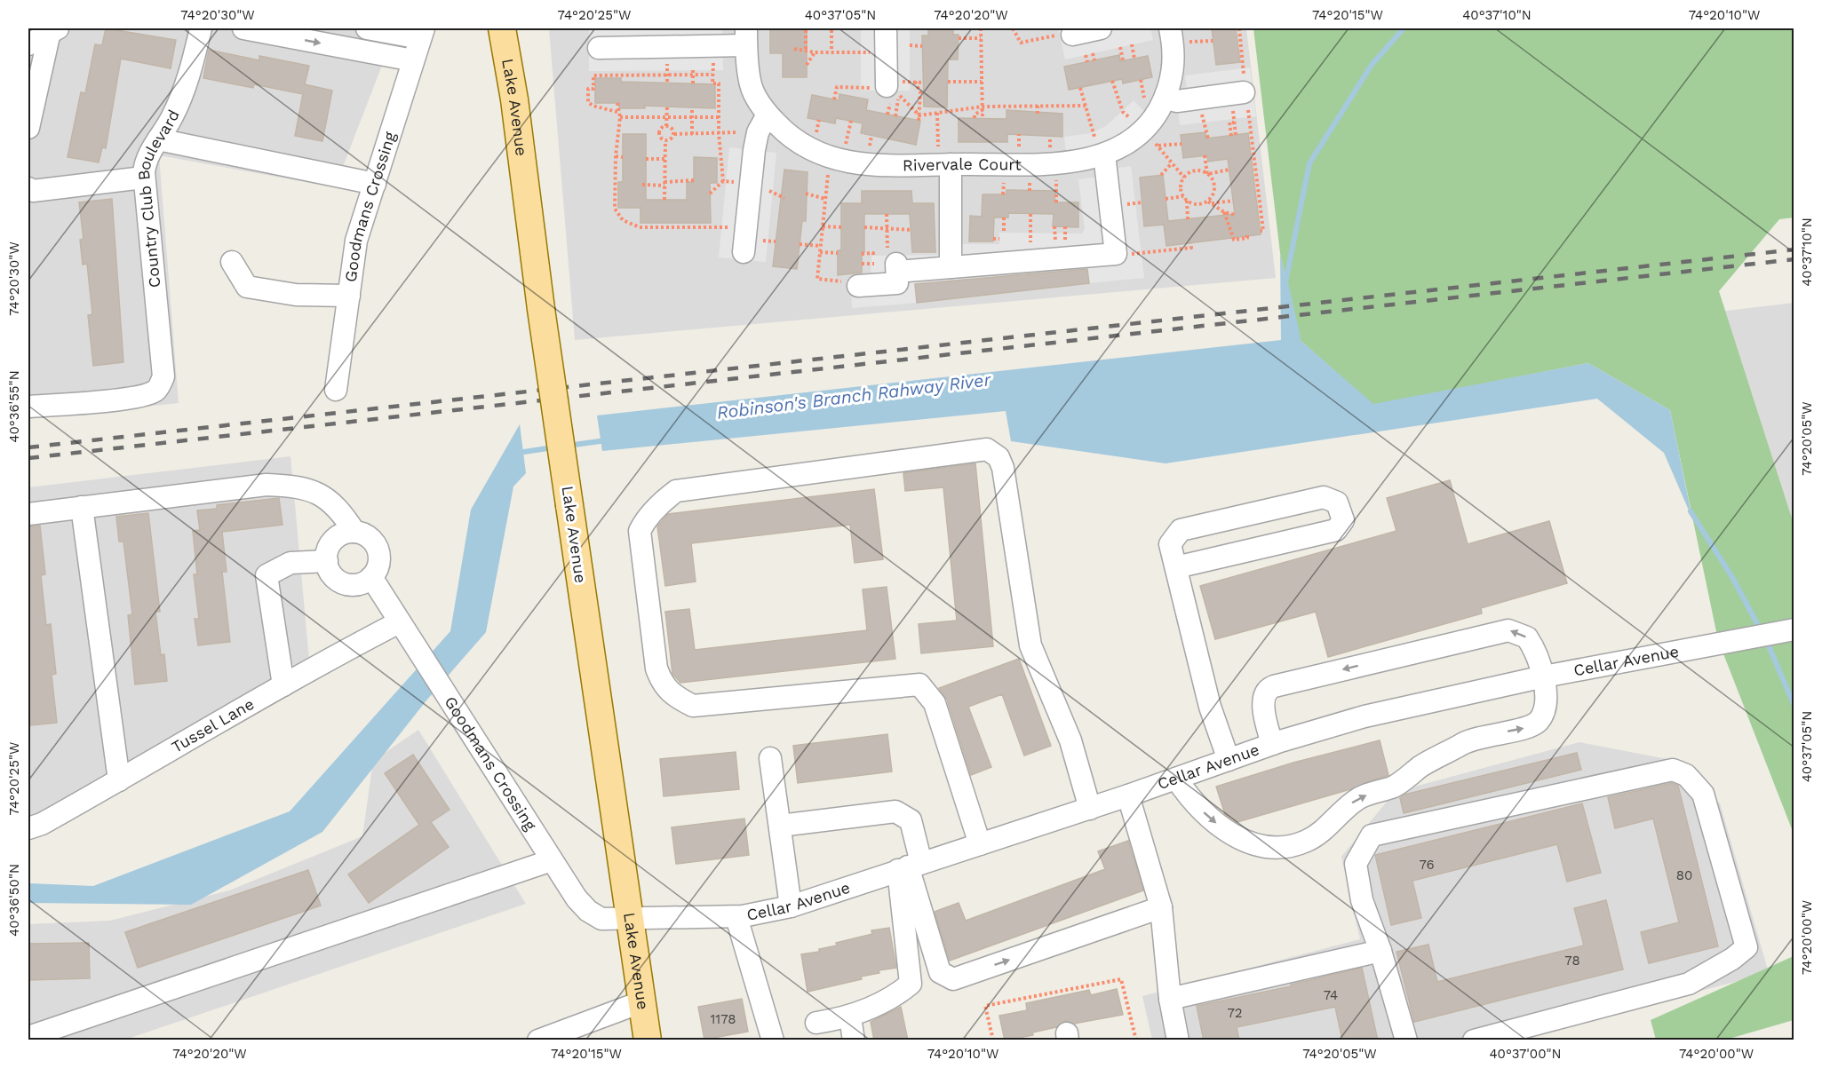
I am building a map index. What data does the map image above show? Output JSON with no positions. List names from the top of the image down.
{
  "streets": {
    "main road": ["Lake Avenue"],
    "street": [
      "Rivervale Court",
      "Country Club Boulevard",
      "Goodmans Crossing",
      "Cellar Avenue",
      "Tussel Lane"
    ]
  },
  "crossings": [
    ["Lake Avenue", "Goodmans Crossing"],
    ["Lake Avenue", "Cellar Avenue"],
    ["Goodmans Crossing", "Cellar Avenue"],
    ["Goodmans Crossing", "Tussel Lane"]
  ],
  "water": ["Robinson's Branch Rahway River"],
  "house_numbers": [
    "76",
    "80",
    "78",
    "74",
    "72",
    "1178"
  ],
  "coordinates": [
    "74°20'30\"W",
    "74°20'25\"W",
    "40°37'05\"N",
    "74°20'20\"W",
    "74°20'15\"W",
    "40°37'10\"N",
    "74°20'10\"W",
    "40°36'55\"N",
    "74°20'05\"W",
    "40°36'50\"N",
    "74°20'00\"W",
    "40°37'00\"N"
  ]
}
